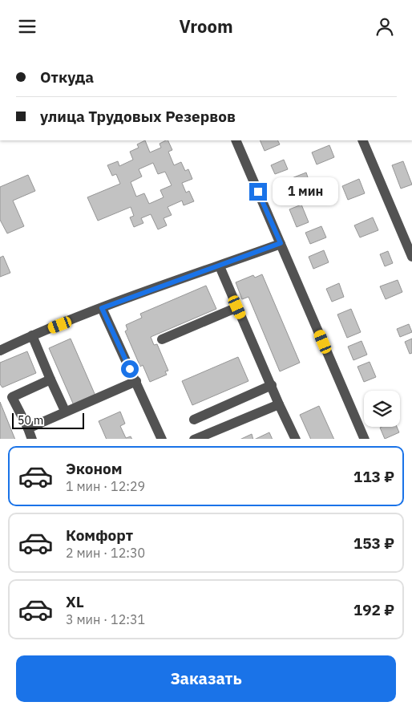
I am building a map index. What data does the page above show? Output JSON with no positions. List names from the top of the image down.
{
  "scale_bar": "50 m",
  "page": {
    "header": "Vroom",
    "banner": ["Откуда", "улица Трудовых Резервов"],
    "bubble": "1 мин",
    "scale": "50 m",
    "list": [
      {
        "name": "Эконом",
        "note": "1 мин · 12:29",
        "value": "113 ₽"
      },
      {
        "name": "Комфорт",
        "note": "2 мин · 12:30",
        "value": "153 ₽"
      },
      {
        "name": "XL",
        "note": "3 мин · 12:31",
        "value": "192 ₽"
      }
    ],
    "buttons": "Заказать"
  }
}
